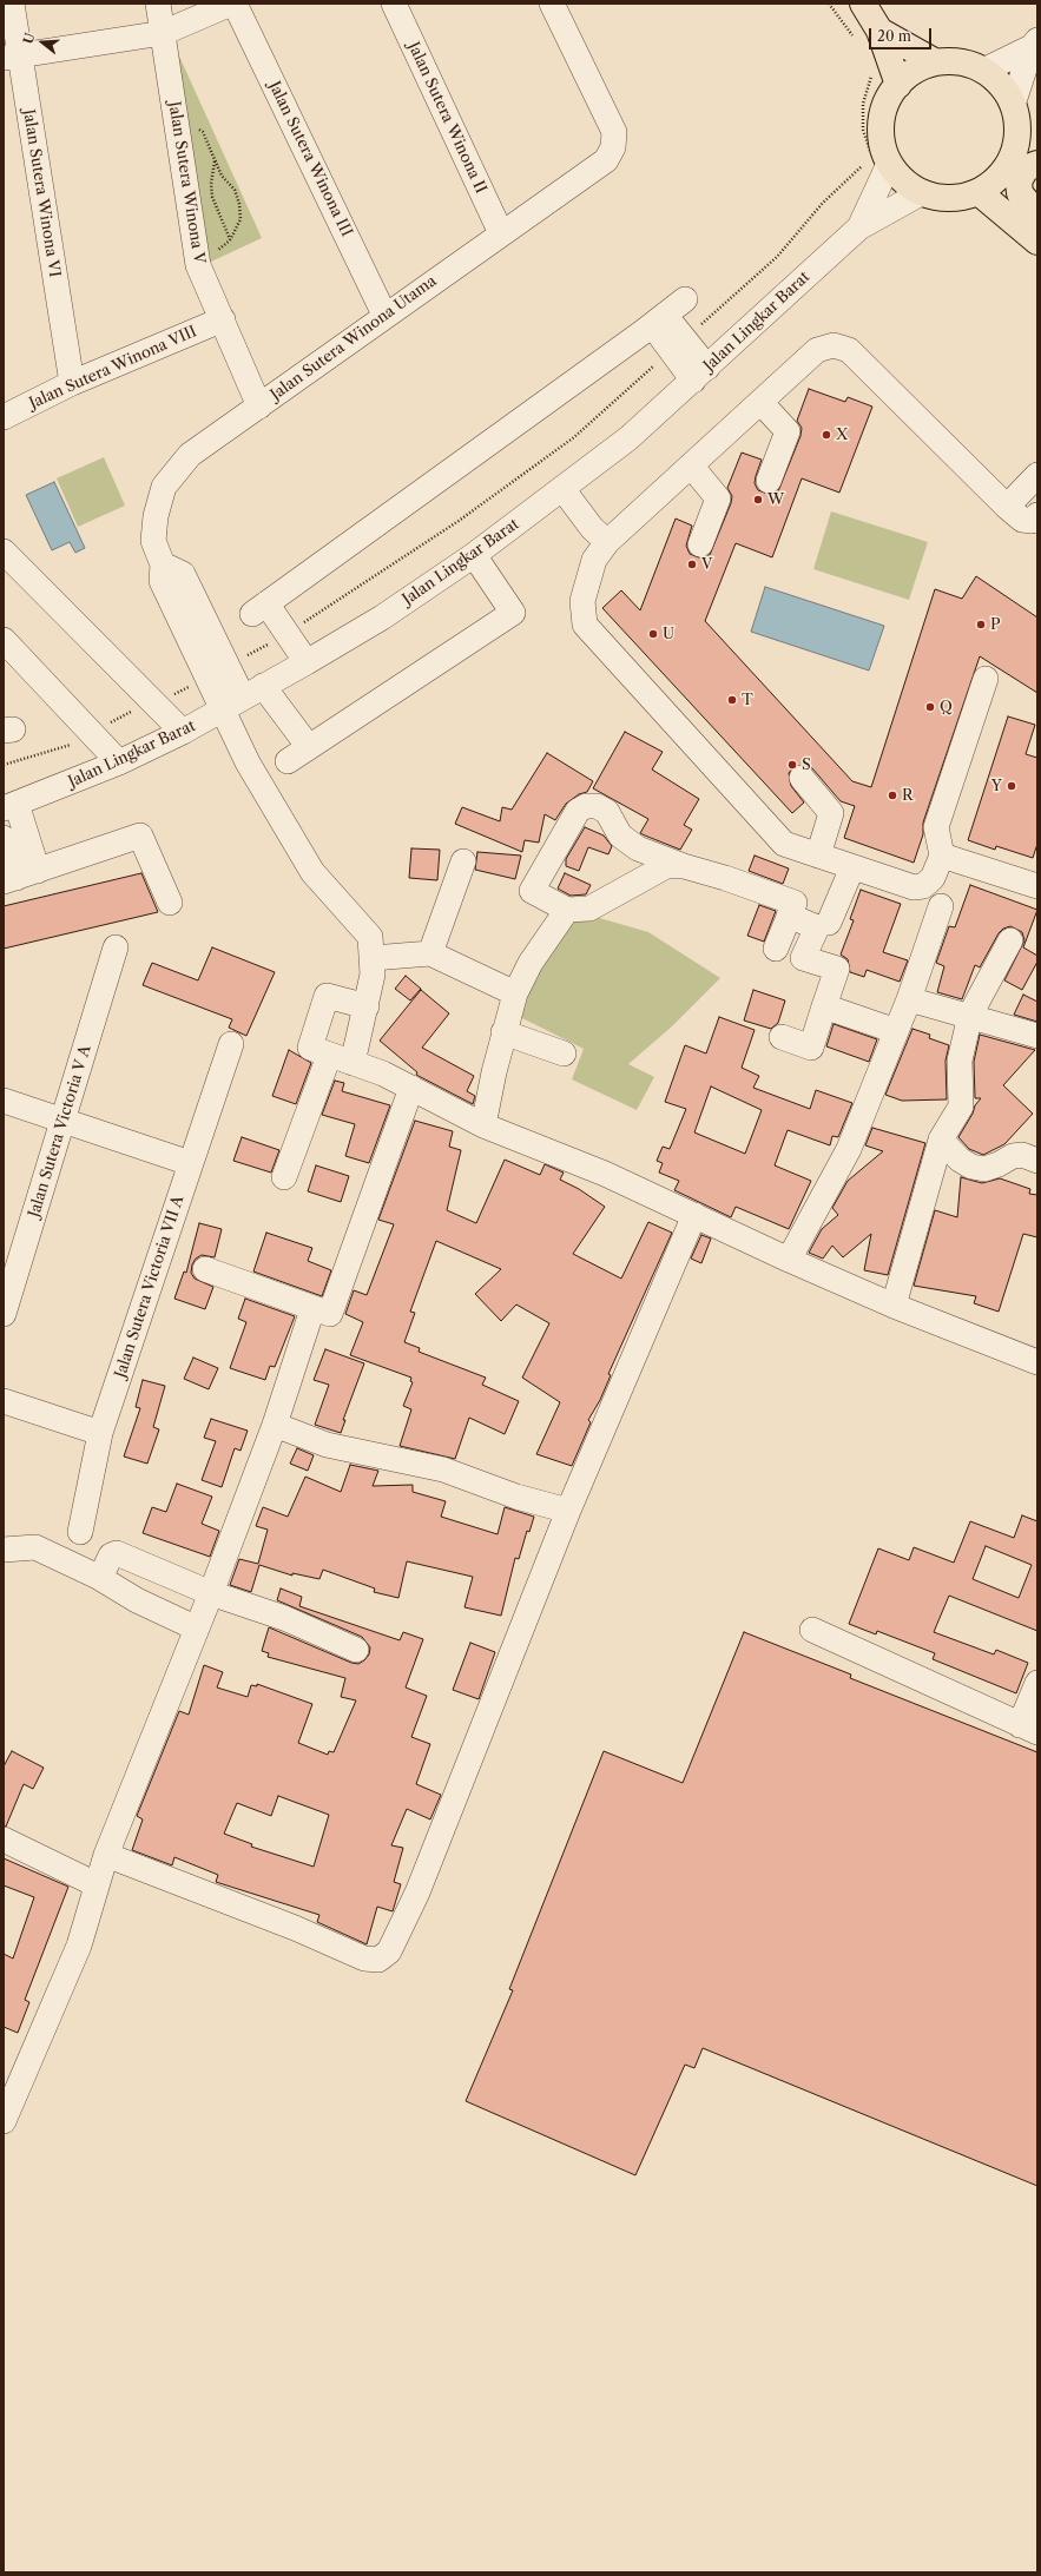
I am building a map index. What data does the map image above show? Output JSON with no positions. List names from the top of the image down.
{
  "streets": {
    "street": [
      "Jalan Sutera Winona II",
      "Jalan Sutera Winona III",
      "Jalan Sutera Winona V",
      "Jalan Sutera Winona VI",
      "Jalan Lingkar Barat",
      "Jalan Sutera Winona Utama",
      "Jalan Sutera Winona VIII",
      "Jalan Sutera Victoria V A",
      "Jalan Sutera Victoria VII A"
    ]
  },
  "crossings": [
    ["Jalan Sutera Winona II", "Jalan Sutera Winona Utama"],
    ["Jalan Sutera Winona III", "Jalan Sutera Winona Utama"],
    ["Jalan Sutera Winona V", "Jalan Sutera Winona Utama"],
    ["Jalan Sutera Winona V", "Jalan Sutera Winona VIII"],
    ["Jalan Sutera Winona VI", "Jalan Sutera Winona VIII"],
    ["Jalan Lingkar Barat", "Jalan Sutera Winona Utama"]
  ],
  "places": [
    "X",
    "W",
    "V",
    "P",
    "U",
    "T",
    "Q",
    "S",
    "Y",
    "R"
  ],
  "scale_bar": "20 m",
  "north": "left"
}
